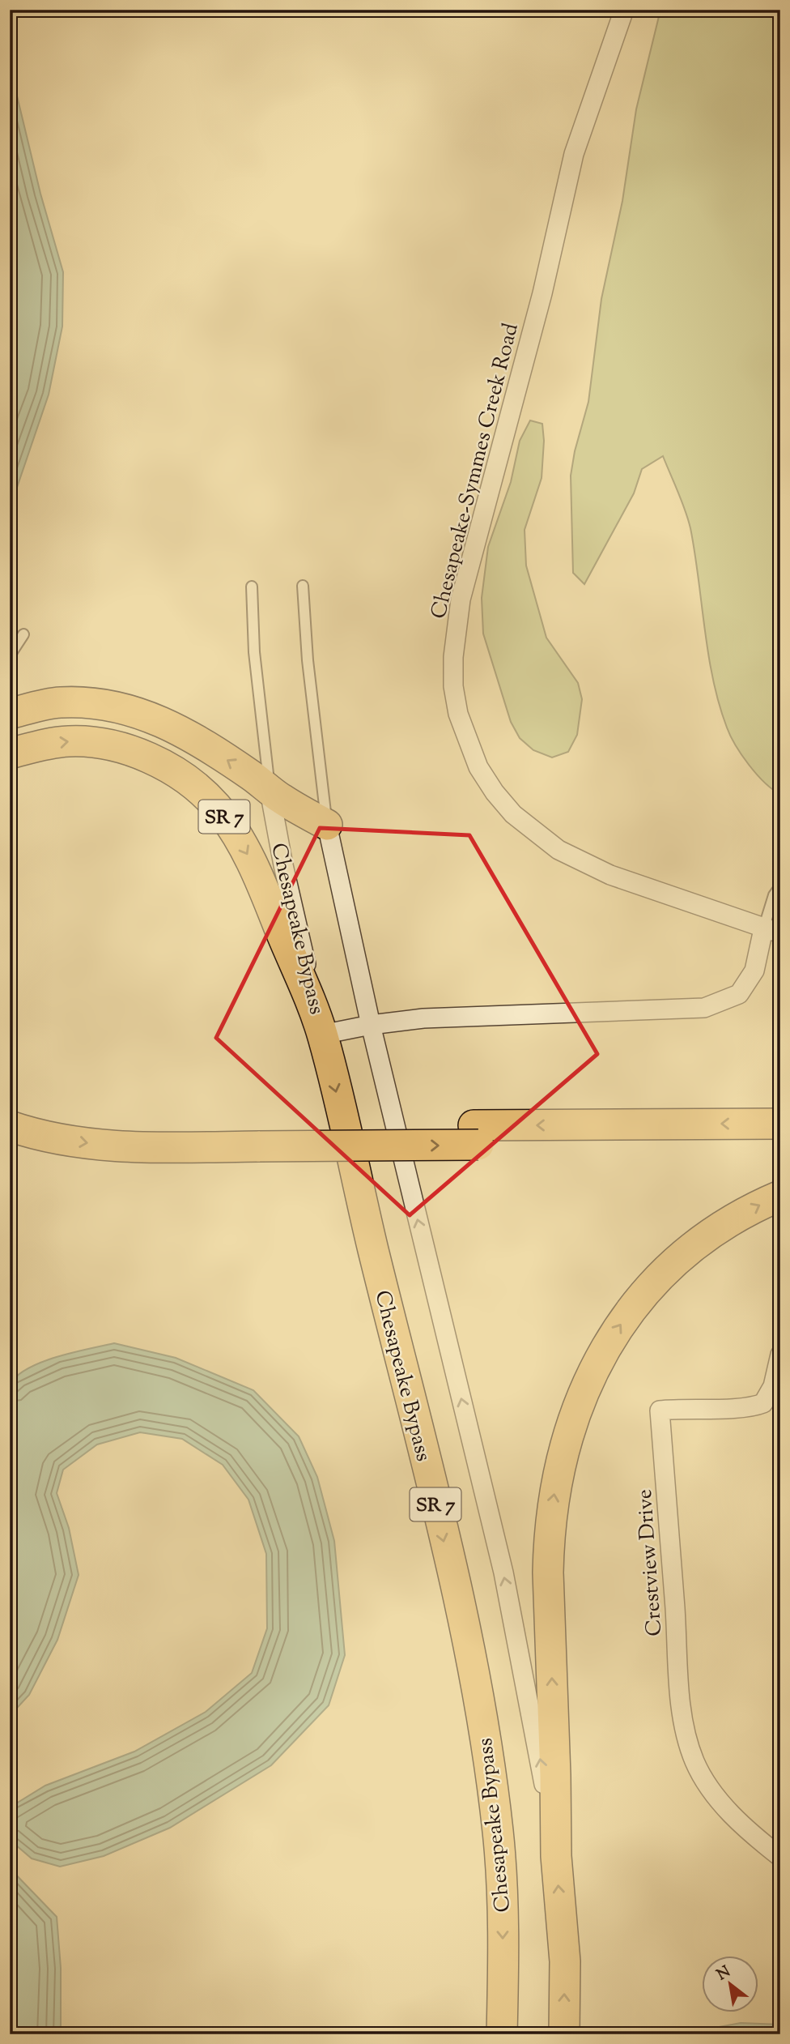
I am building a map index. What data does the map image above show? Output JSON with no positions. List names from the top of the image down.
{
  "streets": {
    "main road": ["SR 7", "Chesapeake Bypass"],
    "street": ["Chesapeake-Symmes Creek Road", "Crestview Drive"]
  },
  "crossings": [
    ["SR 7", "Chesapeake Bypass"]
  ],
  "north": "top left"
}
